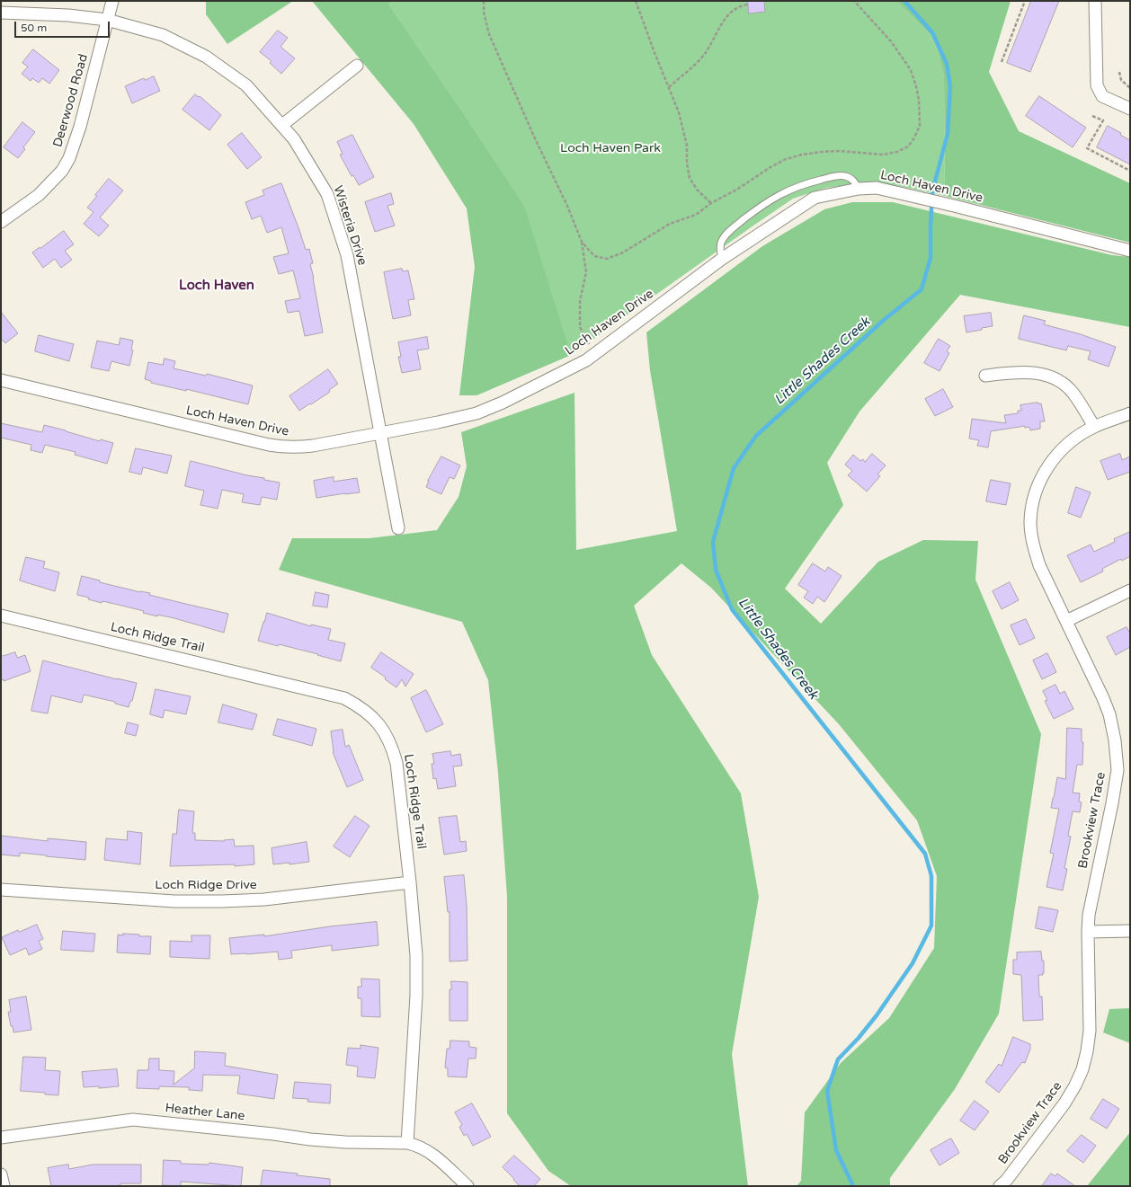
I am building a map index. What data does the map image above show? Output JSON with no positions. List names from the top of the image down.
{
  "streets": {
    "street": [
      "Deerwood Road",
      "Loch Haven Drive",
      "Wisteria Drive",
      "Loch Ridge Trail",
      "Brookview Trace",
      "Loch Ridge Drive",
      "Heather Lane"
    ]
  },
  "crossings": [
    ["Deerwood Road", "Wisteria Drive"],
    ["Loch Haven Drive", "Wisteria Drive"],
    ["Loch Ridge Trail", "Loch Ridge Drive"],
    ["Loch Ridge Trail", "Heather Lane"]
  ],
  "districts": ["Loch Haven"],
  "water": ["Little Shades Creek"],
  "parks": ["Loch Haven Park"],
  "scale_bar": "50 m"
}
